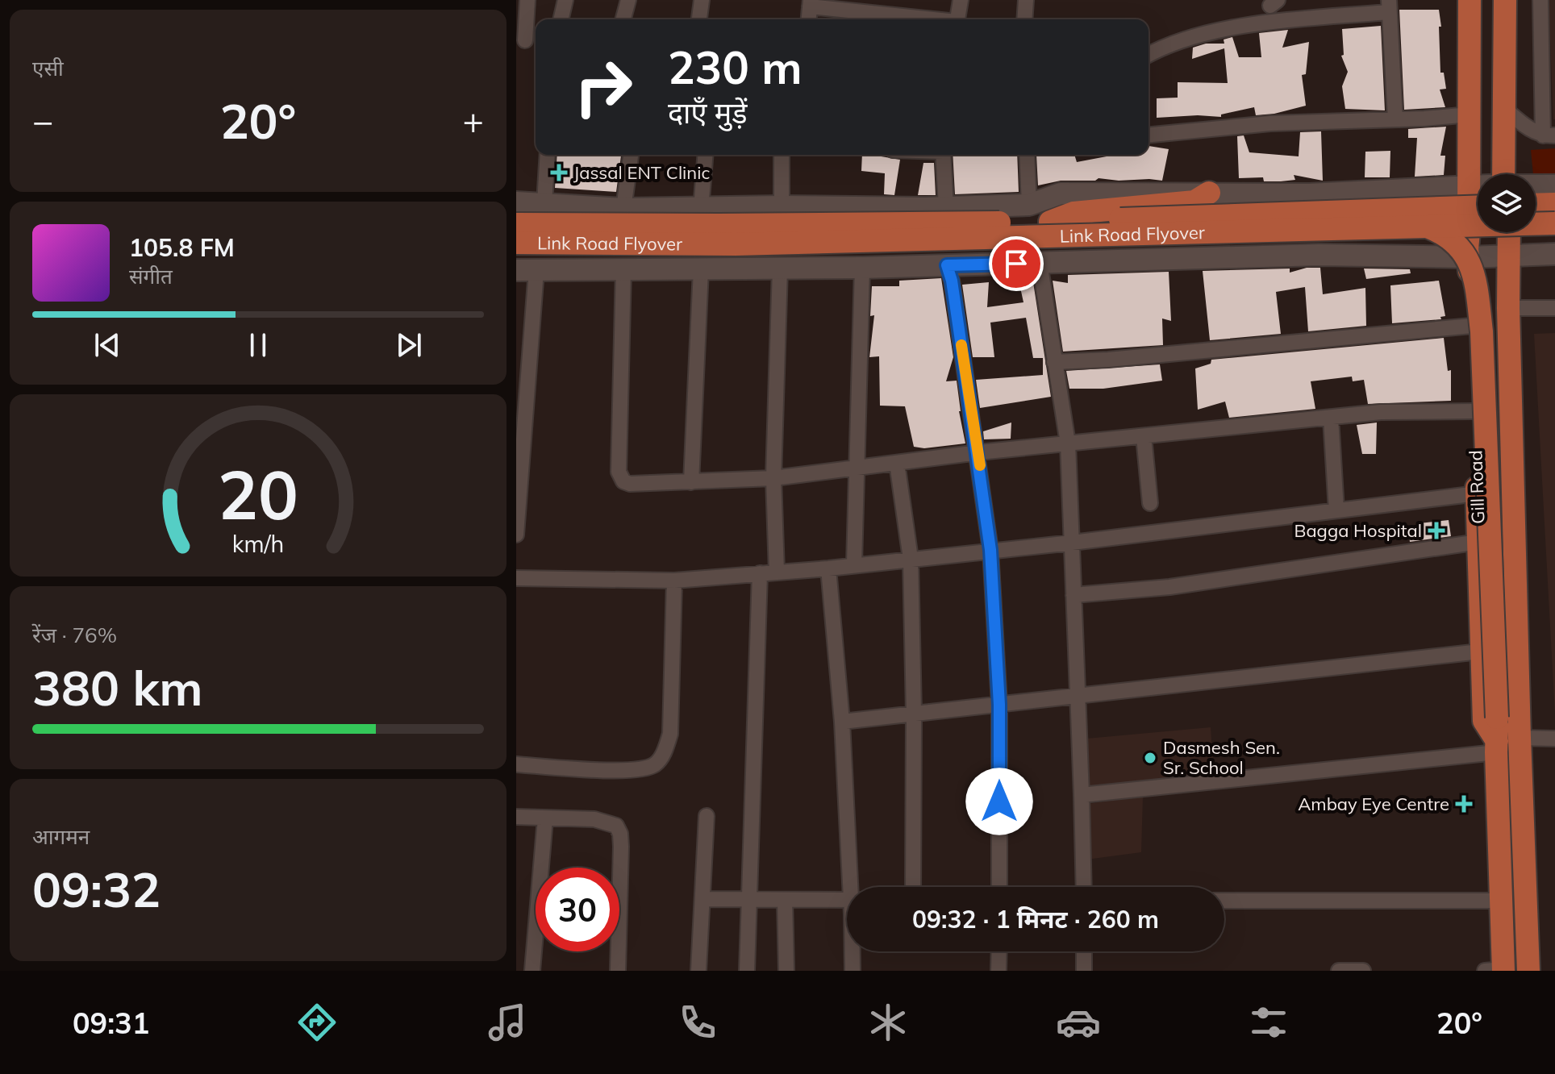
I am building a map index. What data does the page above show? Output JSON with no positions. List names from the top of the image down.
{
  "streets": {
    "main road": ["Link Road Flyover", "Gill Road"]
  },
  "places": {
    "health": ["Jassal ENT Clinic", "Bagga Hospital", "Ambay Eye Centre"],
    "other": ["Dasmesh Sen. Sr. School"]
  },
  "page": {
    "tile": [
      "एसी",
      ["रेंज · 76%", "380 km"],
      ["आगमन", "09:32"]
    ],
    "turn": ["230 m", "दाएँ मुड़ें"],
    "heat": ["−", "20°", "+"],
    "song": ["105.8 FM", "संगीत"],
    "limit": "30",
    "trip": "09:32 · 1 मिनट · 260 m",
    "tabs": ["09:31", "20°"],
    "gauge": ["20", "km/h"]
  }
}
